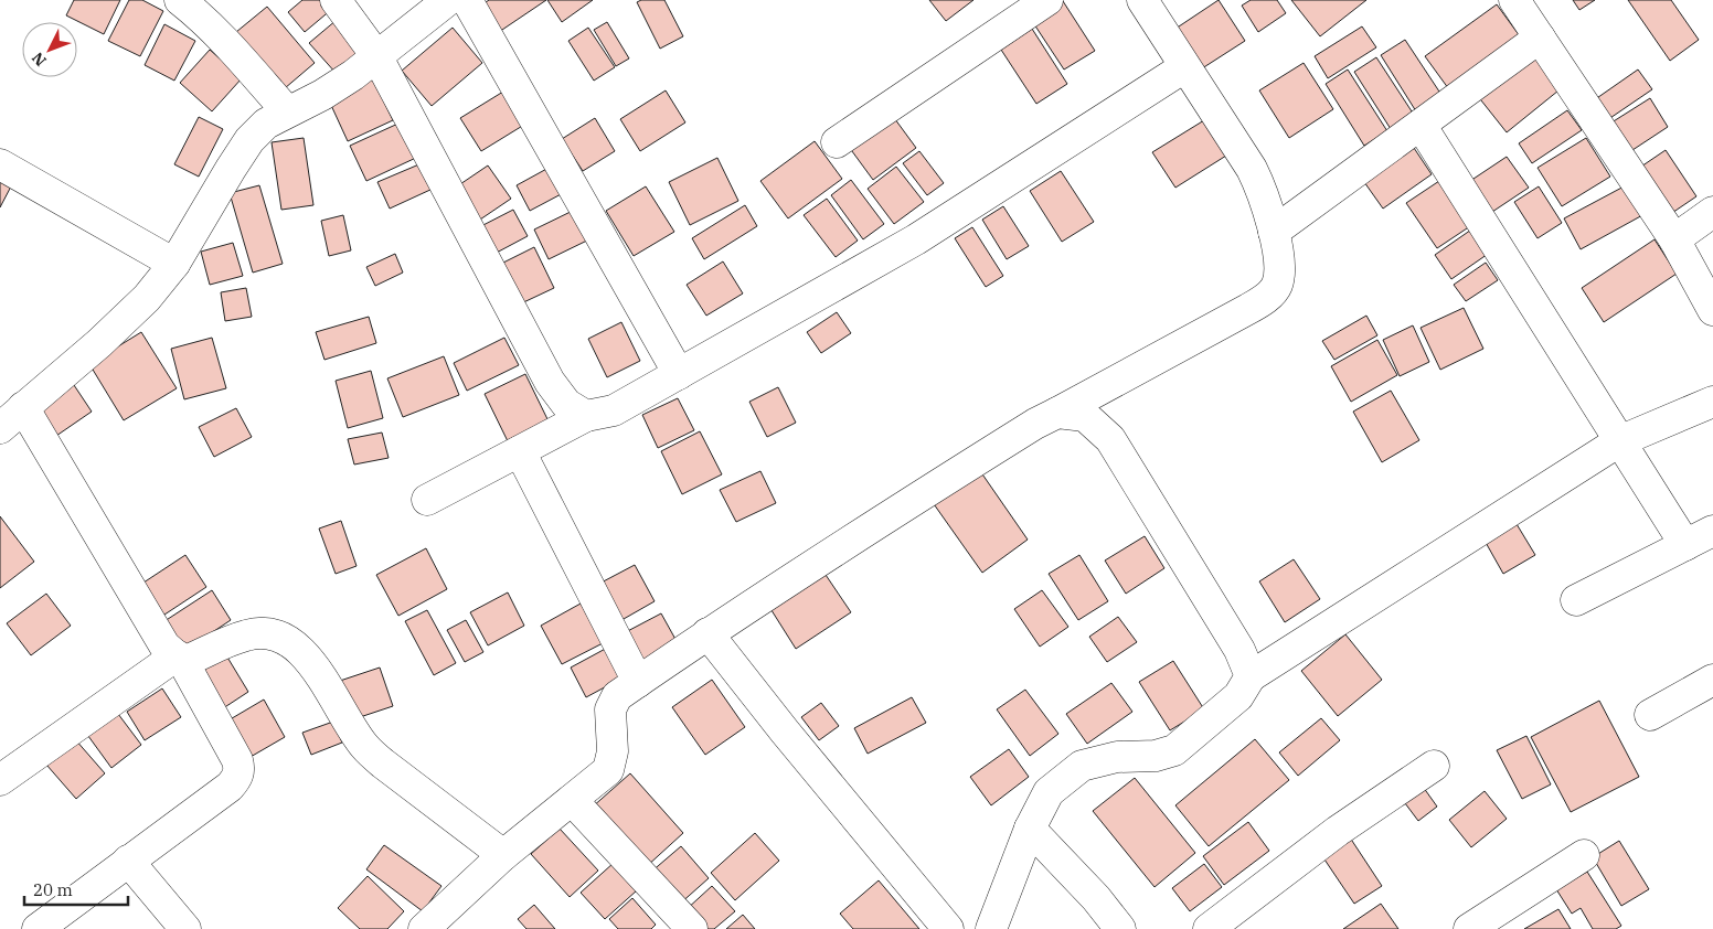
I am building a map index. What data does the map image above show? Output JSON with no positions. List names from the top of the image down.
{
  "scale_bar": "20 m",
  "north": "bottom left"
}
